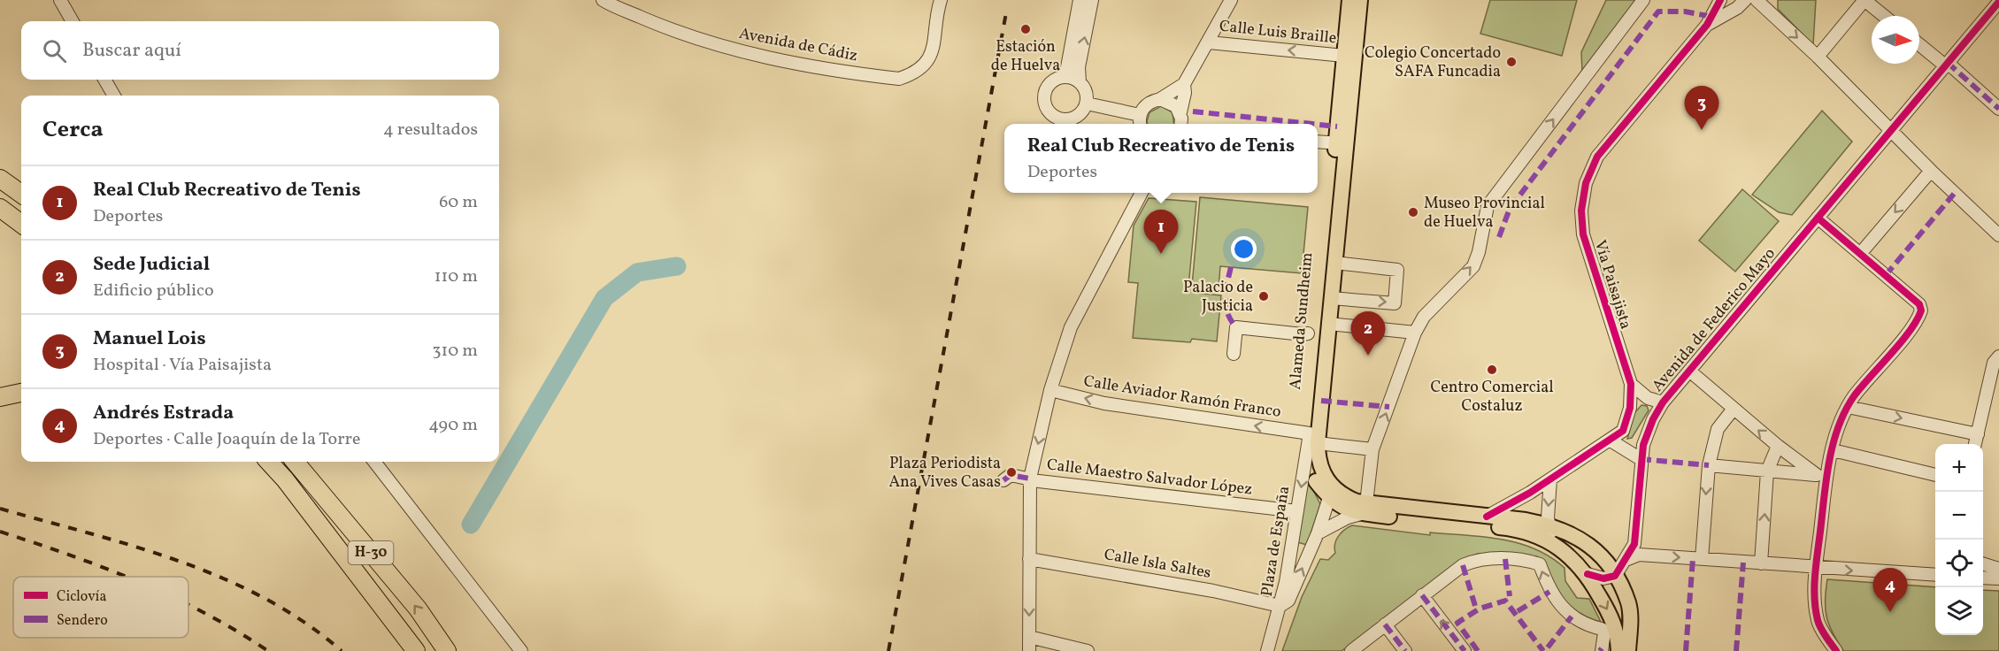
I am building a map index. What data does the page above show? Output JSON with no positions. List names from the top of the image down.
{
  "streets": {
    "highway": ["H-30"],
    "main road": ["Alameda Sundheim"],
    "street": [
      "Calle Luis Braille",
      "Avenida de Cádiz",
      "Vía Paisajista",
      "Avenida de Federico Mayo",
      "Calle Aviador Ramón Franco",
      "Calle Maestro Salvador López",
      "Plaza de España",
      "Calle Isla Saltes"
    ]
  },
  "crossings": [
    ["Calle Luis Braille", "Alameda Sundheim"],
    ["Alameda Sundheim", "Calle Aviador Ramón Franco"],
    ["Alameda Sundheim", "Plaza de España"],
    ["Calle Aviador Ramón Franco", "Plaza de España"],
    ["Calle Maestro Salvador López", "Plaza de España"],
    ["Plaza de España", "Calle Isla Saltes"]
  ],
  "one_way": ["Calle Luis Braille", "Calle Aviador Ramón Franco"],
  "places": [
    "Estación de Huelva",
    "Colegio Concertado SAFA Funcadia",
    "Museo Provincial de Huelva",
    "Palacio de Justicia",
    "Centro Comercial Costaluz",
    "Plaza Periodista Ana Vives Casas"
  ],
  "legend": ["Ciclovía", "Sendero"],
  "north": "right",
  "page": {
    "search": "Buscar aquí",
    "pins": [
      "3",
      "1",
      "2",
      "4"
    ],
    "heading": ["Cerca", "4 resultados"],
    "popup": ["Real Club Recreativo de Tenis", "Deportes"],
    "list": [
      {
        "mark": "1",
        "name": "Real Club Recreativo de Tenis",
        "note": "Deportes",
        "value": "60 m"
      },
      {
        "mark": "2",
        "name": "Sede Judicial",
        "note": "Edificio público",
        "value": "110 m"
      },
      {
        "mark": "3",
        "name": "Manuel Lois",
        "note": "Hospital · Vía Paisajista",
        "value": "310 m"
      },
      {
        "mark": "4",
        "name": "Andrés Estrada",
        "note": "Deportes · Calle Joaquín de la Torre",
        "value": "490 m"
      }
    ],
    "map_buttons": ["+", "−"]
  }
}
